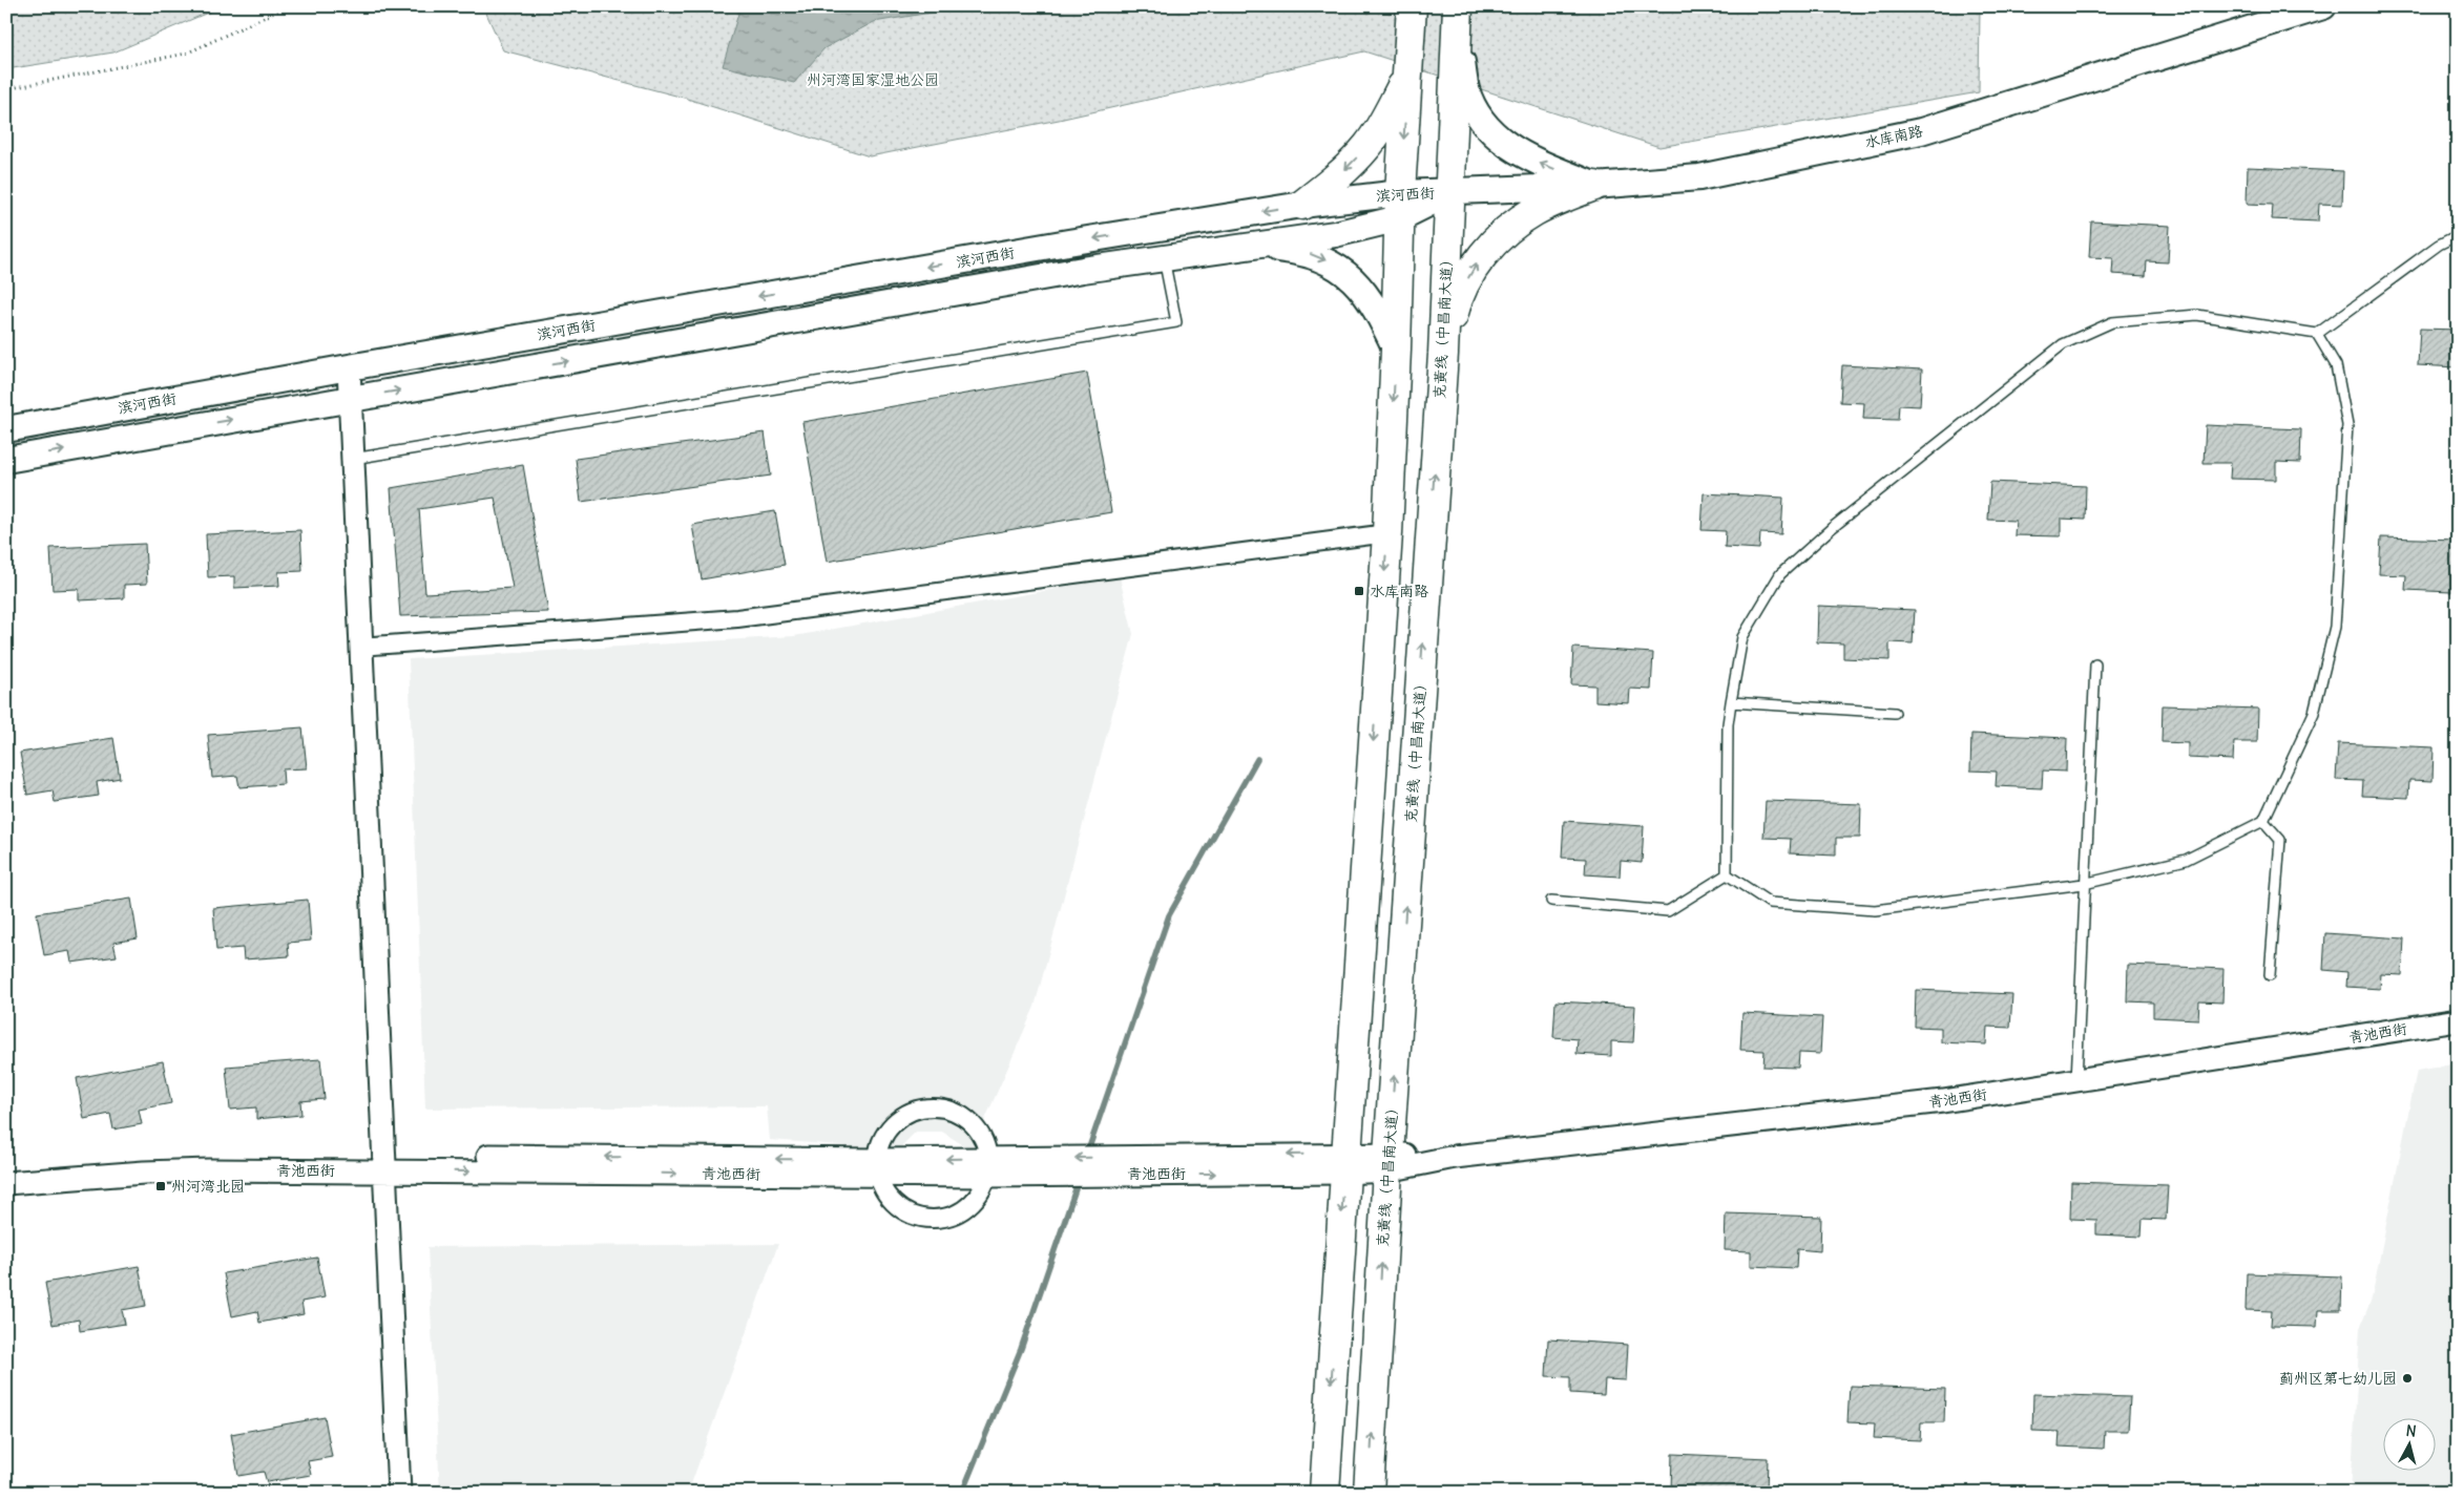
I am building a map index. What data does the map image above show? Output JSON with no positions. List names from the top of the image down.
{
  "streets": {
    "highway": ["克黄线（中昌南大道）"],
    "main road": ["水库南路", "滨河西街"],
    "street": ["青池西街"]
  },
  "crossings": [
    ["水库南路", "滨河西街"],
    ["水库南路", "克黄线（中昌南大道）"],
    ["滨河西街", "克黄线（中昌南大道）"],
    ["克黄线（中昌南大道）", "青池西街"]
  ],
  "parks": ["州河湾国家湿地公园"],
  "places": {
    "transit": ["水库南路", "州河湾北园"],
    "other": ["蓟州区第七幼儿园"]
  },
  "north": "top"
}
